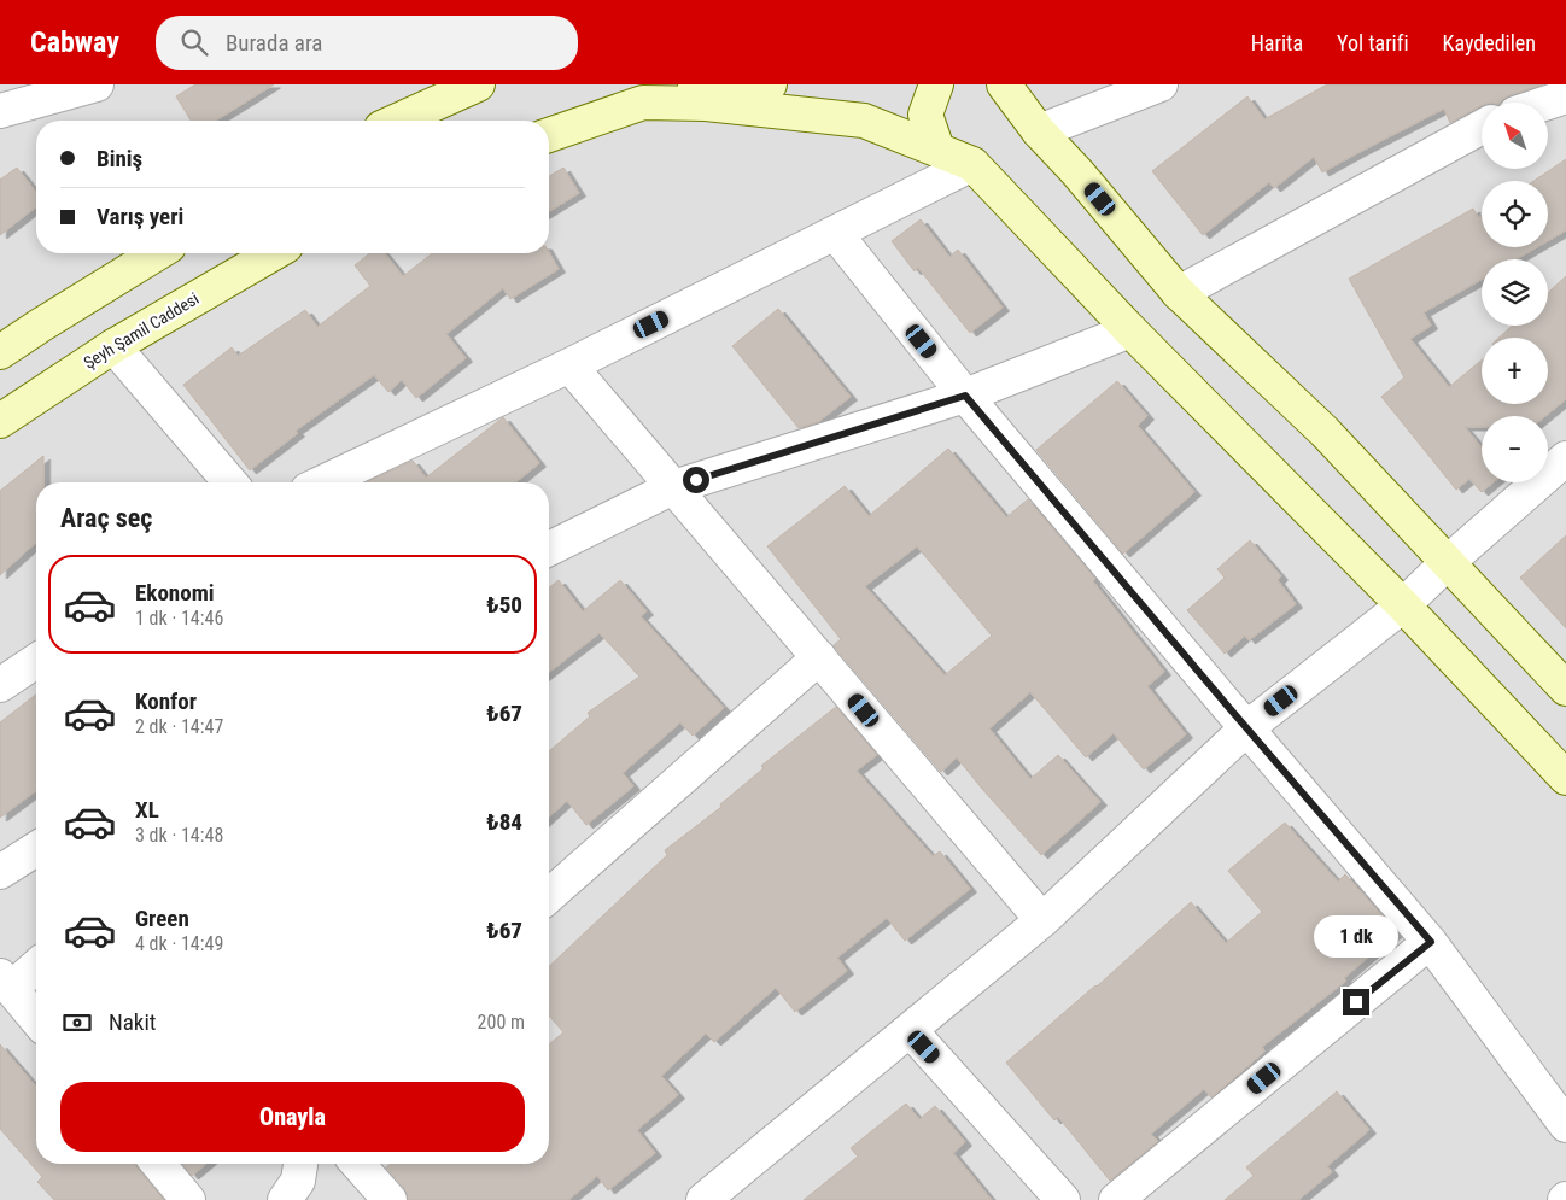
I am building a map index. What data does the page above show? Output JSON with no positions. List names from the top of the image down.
{
  "streets": {
    "main road": ["Şeyh Şamil Caddesi"]
  },
  "north": "top left",
  "page": {
    "header": "Cabway",
    "search": "Burada ara",
    "nav": ["Harita", "Yol tarifi", "Kaydedilen"],
    "map_buttons": ["+", "−"],
    "banner": ["Biniş", "Varış yeri"],
    "heading": "Araç seç",
    "list": [
      {
        "name": "Ekonomi",
        "note": "1 dk · 14:46",
        "value": "₺50"
      },
      {
        "name": "Konfor",
        "note": "2 dk · 14:47",
        "value": "₺67"
      },
      {
        "name": "XL",
        "note": "3 dk · 14:48",
        "value": "₺84"
      },
      {
        "name": "Green",
        "note": "4 dk · 14:49",
        "value": "₺67"
      }
    ],
    "bubble": "1 dk",
    "pay": ["Nakit", "200 m"],
    "buttons": "Onayla"
  }
}
